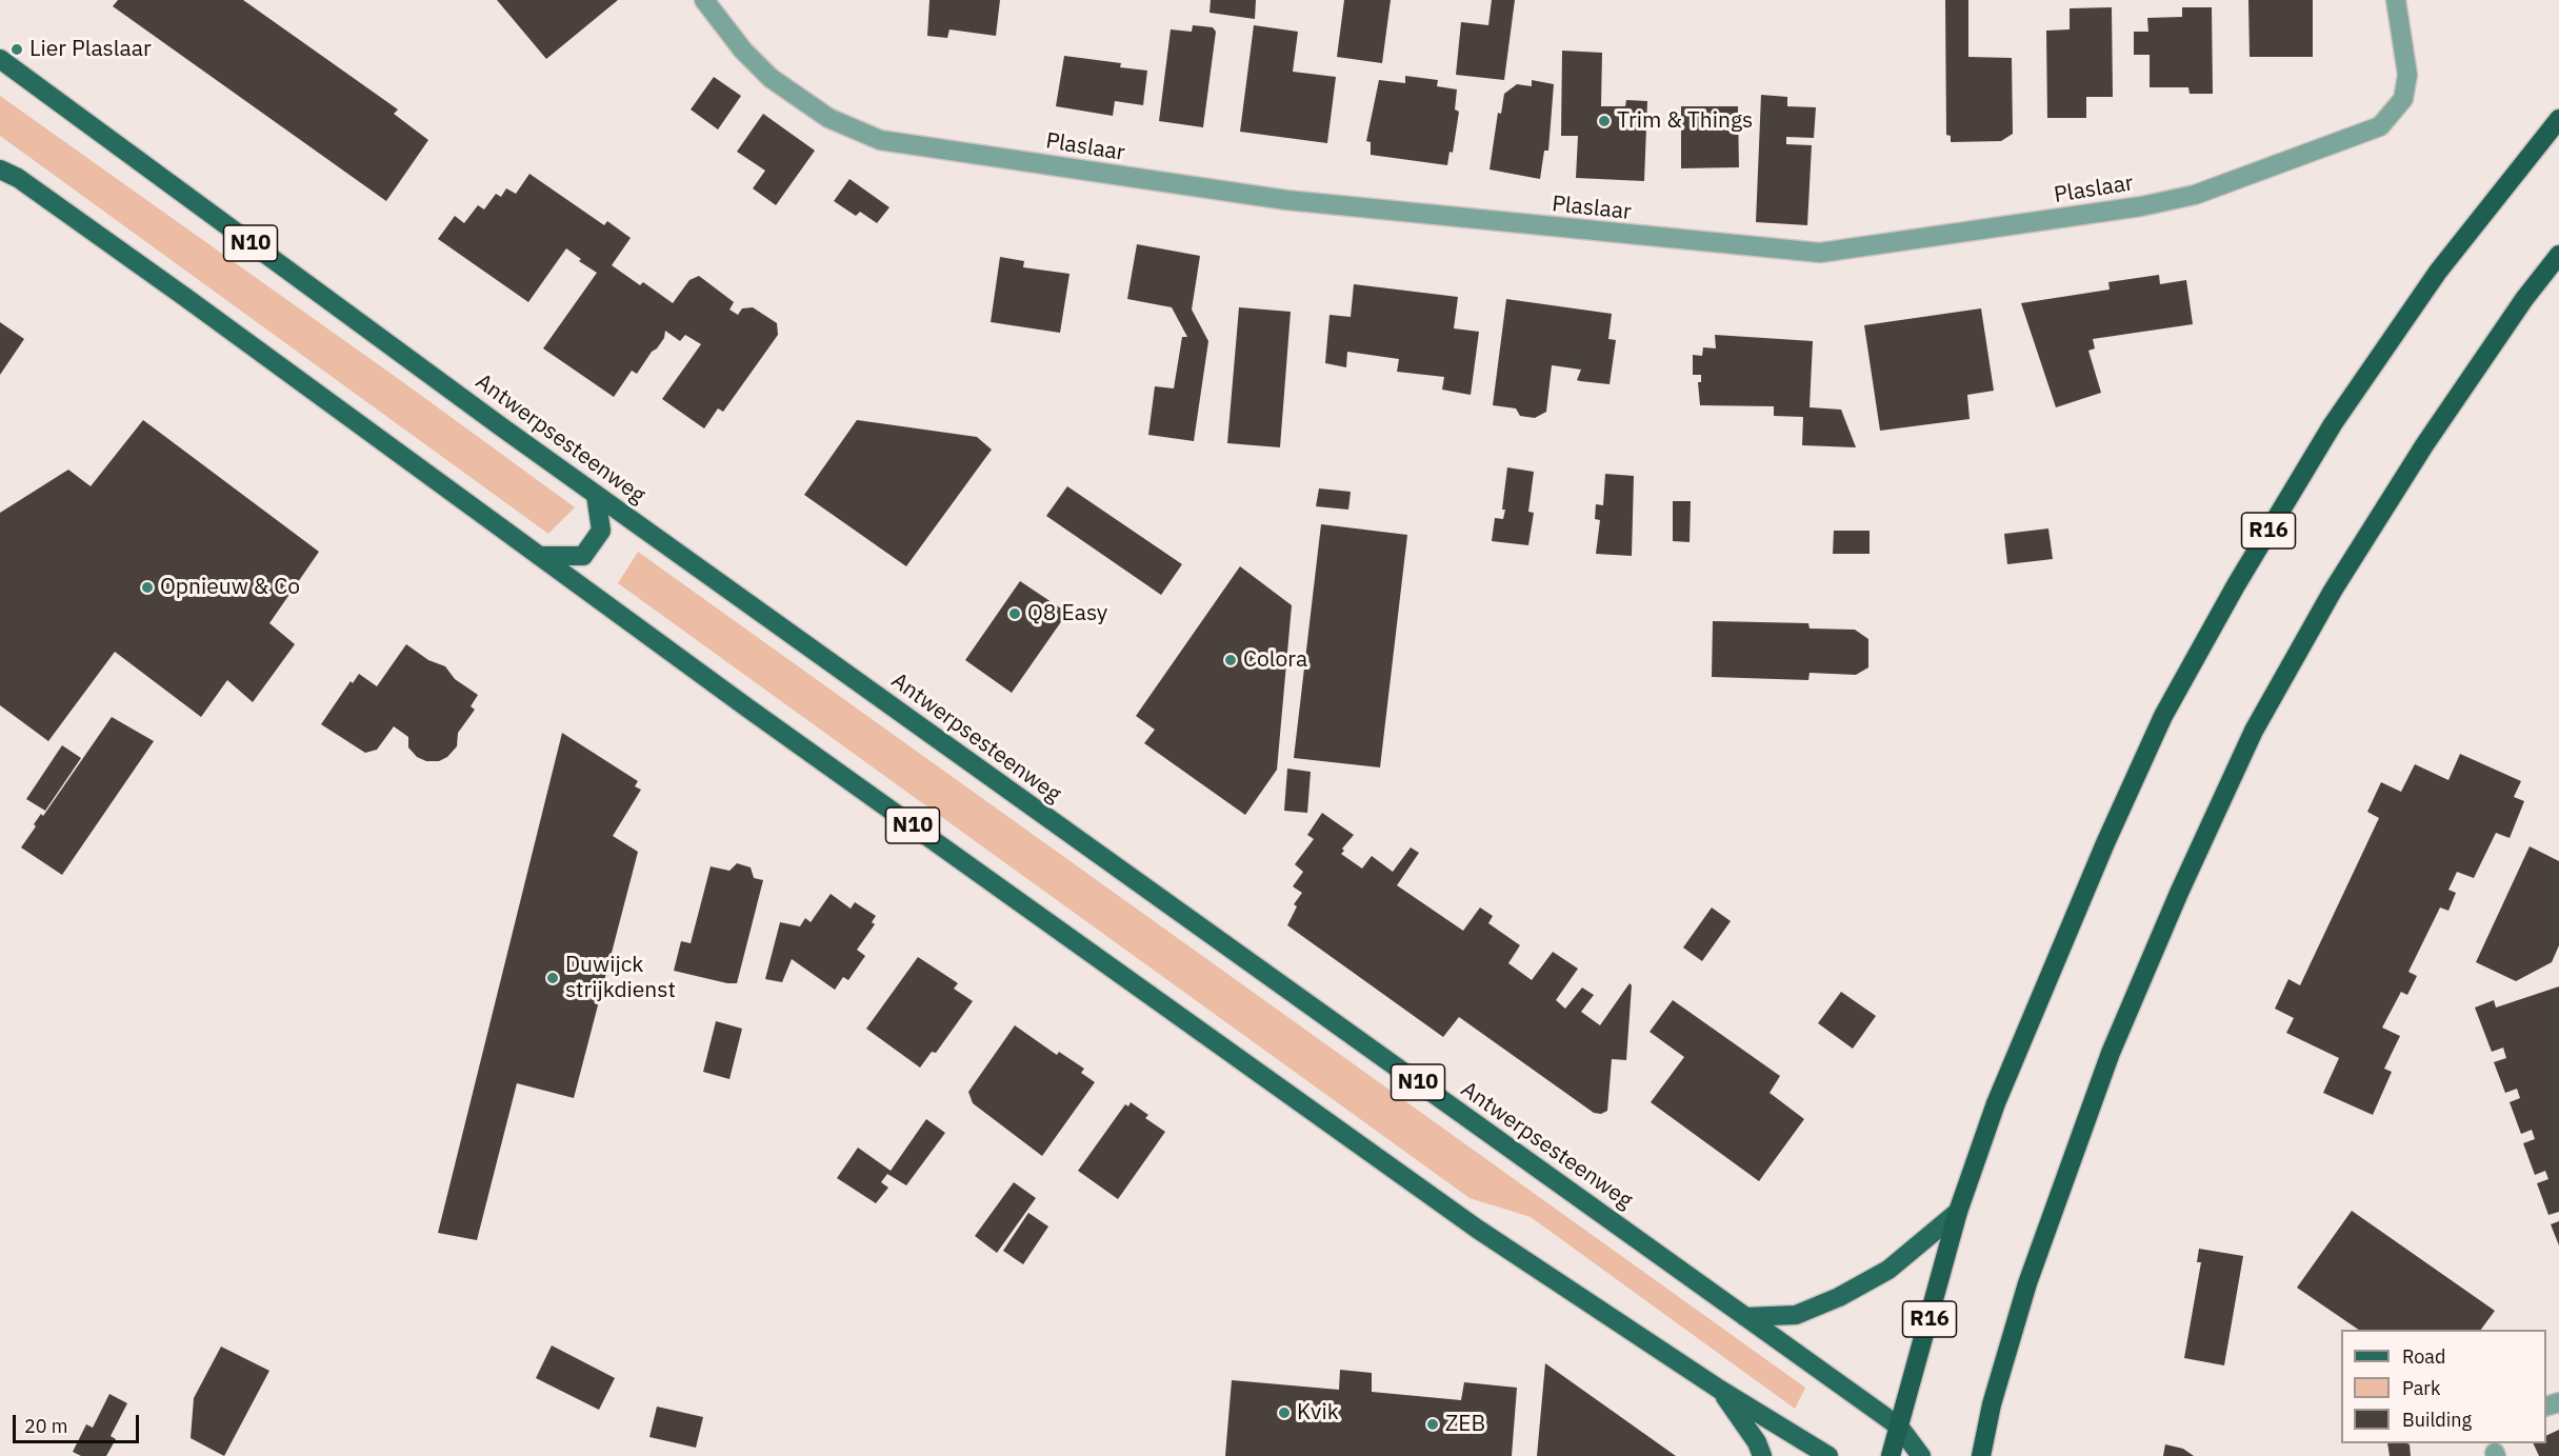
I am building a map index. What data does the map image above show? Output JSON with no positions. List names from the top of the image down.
{
  "streets": {
    "highway": ["R16"],
    "main road": ["N10", "Antwerpsesteenweg"],
    "street": ["Plaslaar"]
  },
  "crossings": [
    ["Antwerpsesteenweg", "R16"]
  ],
  "places": [
    "Lier Plaslaar",
    "Trim & Things",
    "Opnieuw & Co",
    "Q8 Easy",
    "Colora",
    "Duwijck strijkdienst",
    "Kvik",
    "ZEB"
  ],
  "legend": ["Road", "Park", "Building"],
  "scale_bar": "20 m"
}
